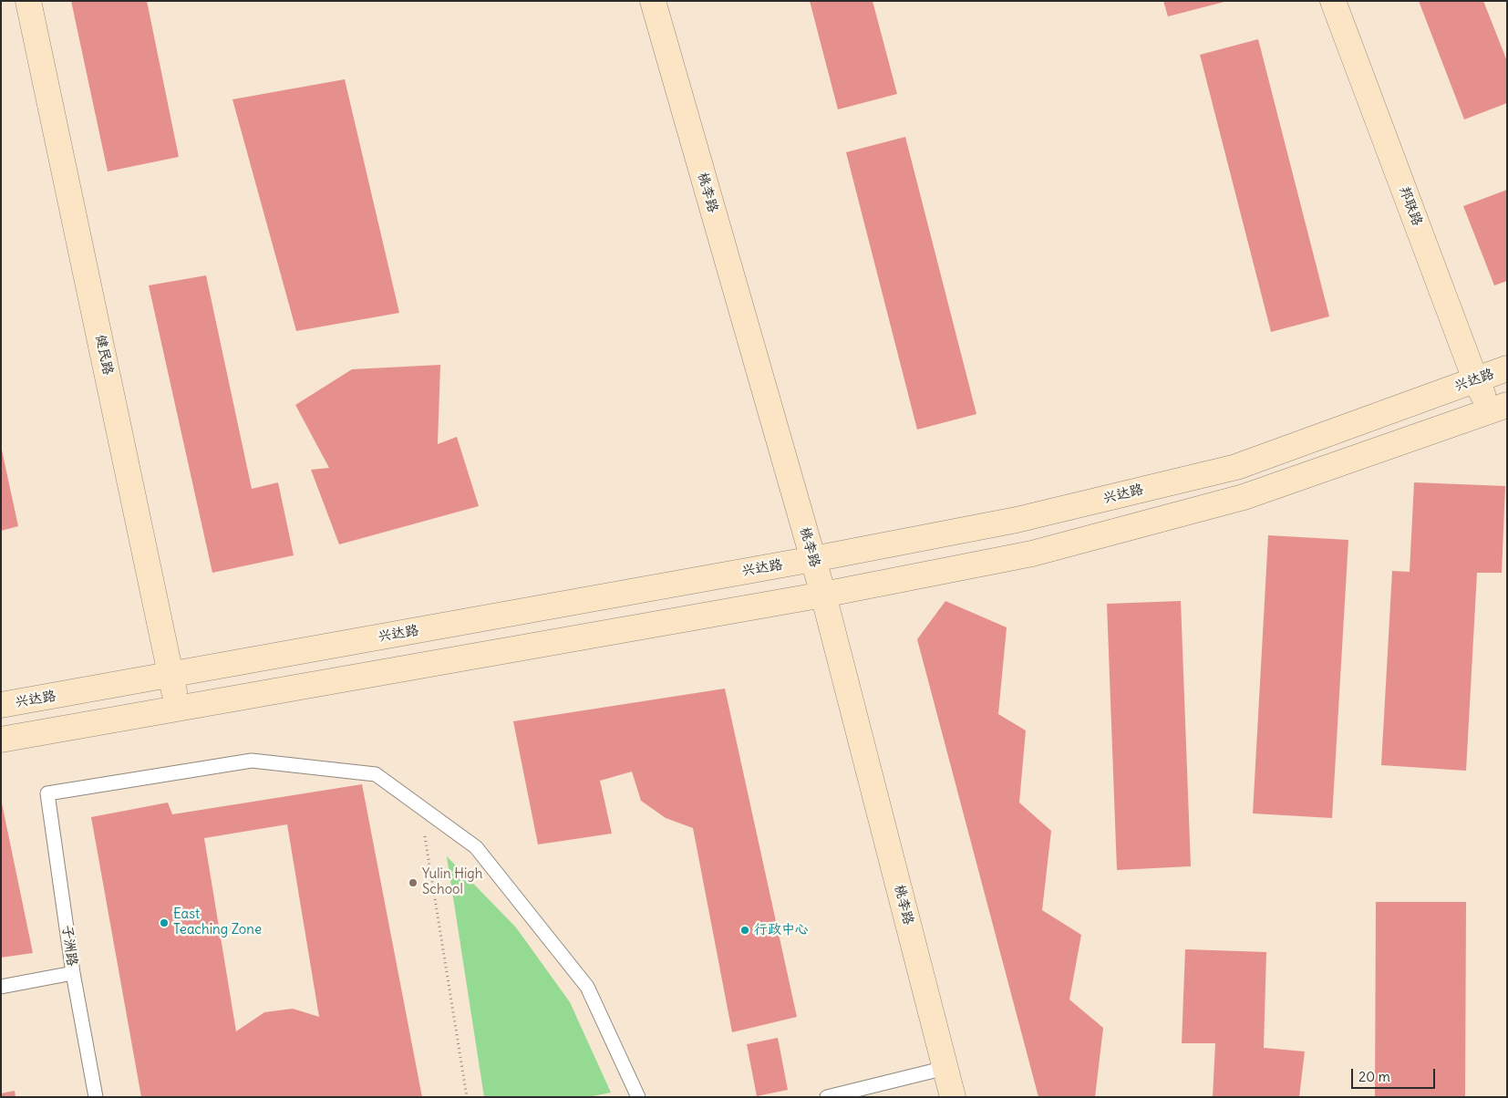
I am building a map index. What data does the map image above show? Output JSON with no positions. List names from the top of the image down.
{
  "streets": {
    "main road": [
      "桃李路",
      "邦联路",
      "健民路",
      "兴达路"
    ],
    "lane": ["子洲路"]
  },
  "crossings": [
    ["桃李路", "兴达路"],
    ["邦联路", "兴达路"],
    ["健民路", "兴达路"]
  ],
  "places": ["Yulin High School", "East Teaching Zone", "行政中心"],
  "scale_bar": "20 m"
}
